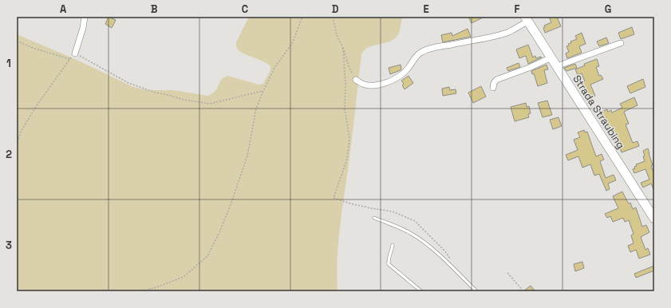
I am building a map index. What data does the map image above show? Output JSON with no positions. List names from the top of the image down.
{
  "streets": {
    "main road": ["Strada Straubing"]
  },
  "grid": {
    "columns": [
      "A",
      "B",
      "C",
      "D",
      "E",
      "F",
      "G"
    ],
    "rows": ["1", "2", "3"]
  }
}
